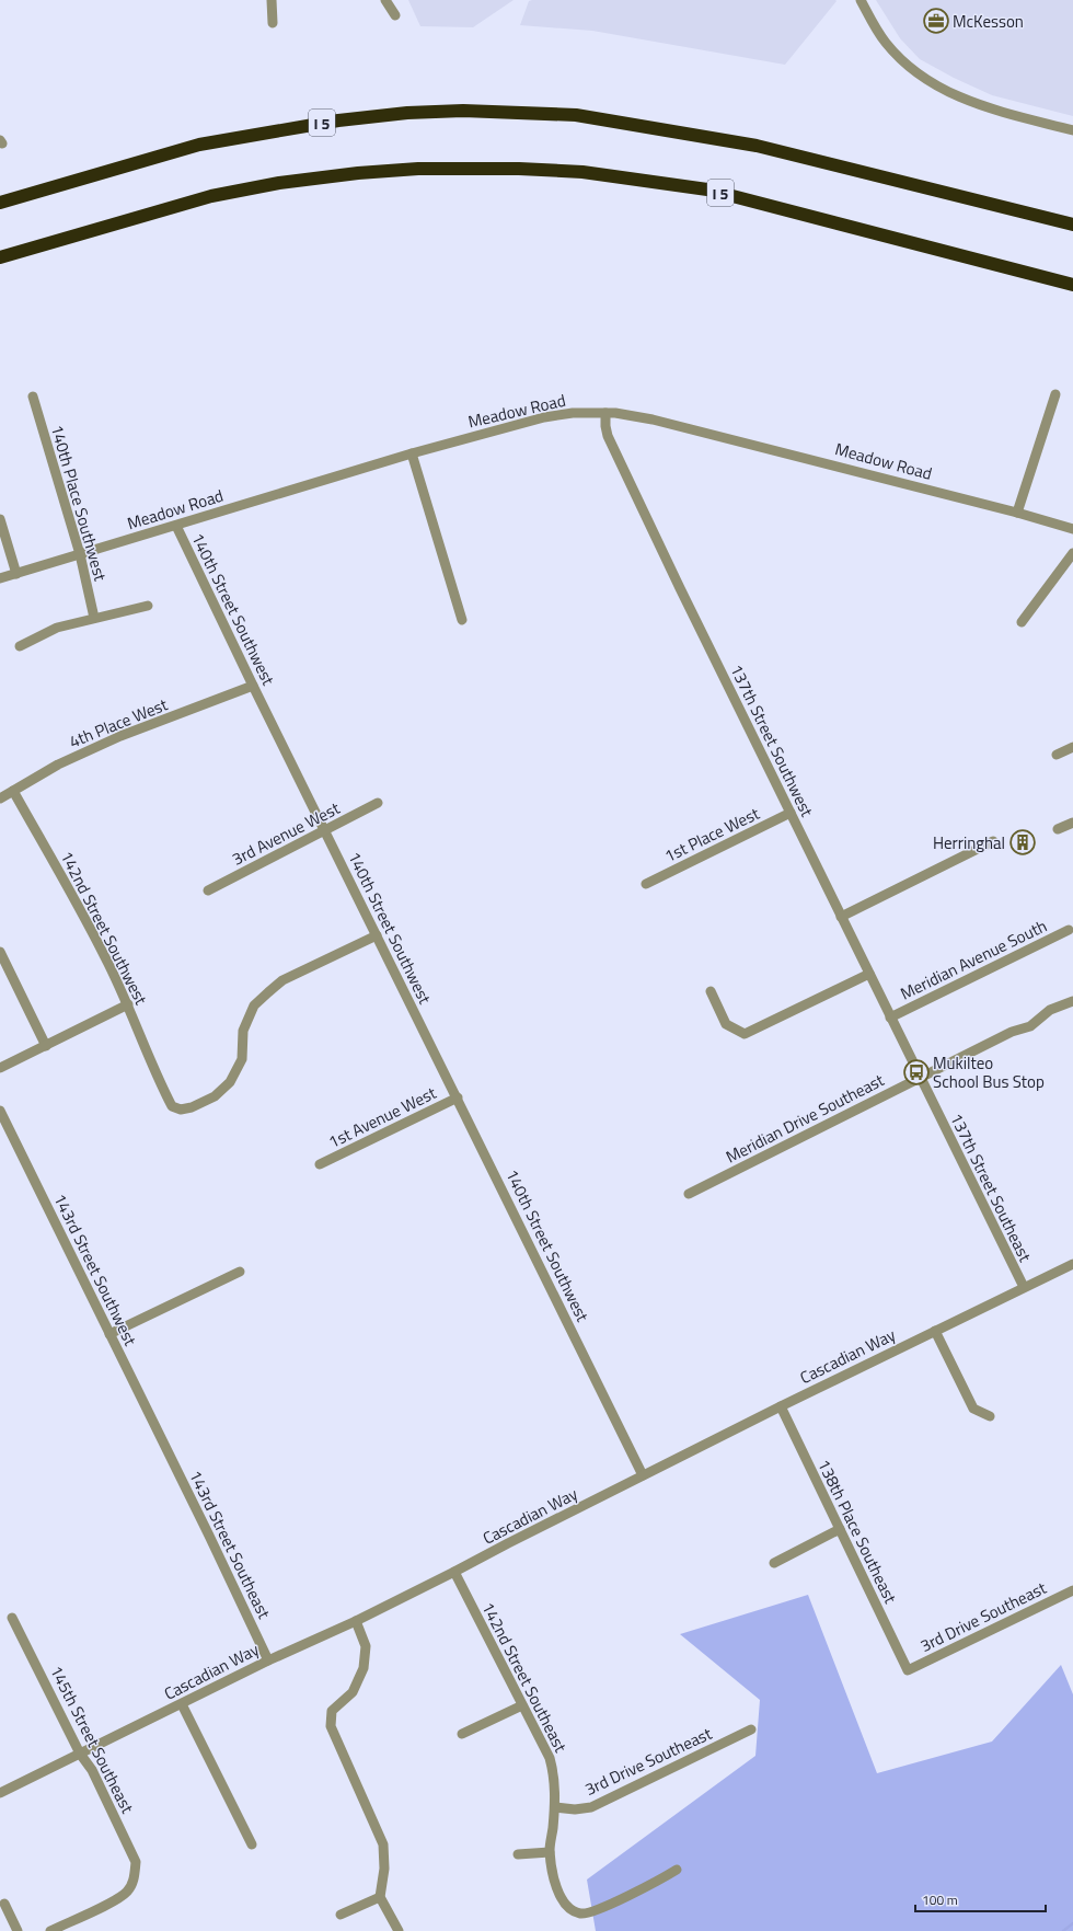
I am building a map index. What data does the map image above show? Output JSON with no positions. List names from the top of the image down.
{
  "streets": {
    "highway": ["I 5"],
    "street": [
      "Meadow Road",
      "140th Place Southwest",
      "140th Street Southwest",
      "4th Place West",
      "137th Street Southwest",
      "3rd Avenue West",
      "1st Place West",
      "142nd Street Southwest",
      "Meridian Avenue South",
      "1st Avenue West",
      "Meridian Drive Southeast",
      "137th Street Southeast",
      "143rd Street Southwest",
      "Cascadian Way",
      "138th Place Southeast",
      "143rd Street Southeast",
      "3rd Drive Southeast",
      "142nd Street Southeast",
      "145th Street Southeast"
    ]
  },
  "crossings": [
    ["Meadow Road", "140th Place Southwest"],
    ["Meadow Road", "140th Street Southwest"],
    ["Meadow Road", "137th Street Southwest"],
    ["140th Street Southwest", "4th Place West"],
    ["140th Street Southwest", "3rd Avenue West"],
    ["140th Street Southwest", "142nd Street Southwest"],
    ["140th Street Southwest", "1st Avenue West"],
    ["140th Street Southwest", "Cascadian Way"],
    ["4th Place West", "142nd Street Southwest"],
    ["137th Street Southwest", "1st Place West"],
    ["137th Street Southwest", "Meridian Avenue South"],
    ["137th Street Southwest", "Meridian Drive Southeast"],
    ["137th Street Southwest", "137th Street Southeast"],
    ["Meridian Drive Southeast", "137th Street Southeast"],
    ["137th Street Southeast", "Cascadian Way"],
    ["143rd Street Southwest", "143rd Street Southeast"],
    ["Cascadian Way", "138th Place Southeast"],
    ["Cascadian Way", "143rd Street Southeast"],
    ["Cascadian Way", "142nd Street Southeast"],
    ["Cascadian Way", "145th Street Southeast"],
    ["138th Place Southeast", "3rd Drive Southeast"],
    ["3rd Drive Southeast", "142nd Street Southeast"]
  ],
  "places": {
    "office": ["McKesson"],
    "building": ["Herringhal"],
    "bus stop": ["Mukilteo School Bus Stop"]
  },
  "scale_bar": "100 m"
}
